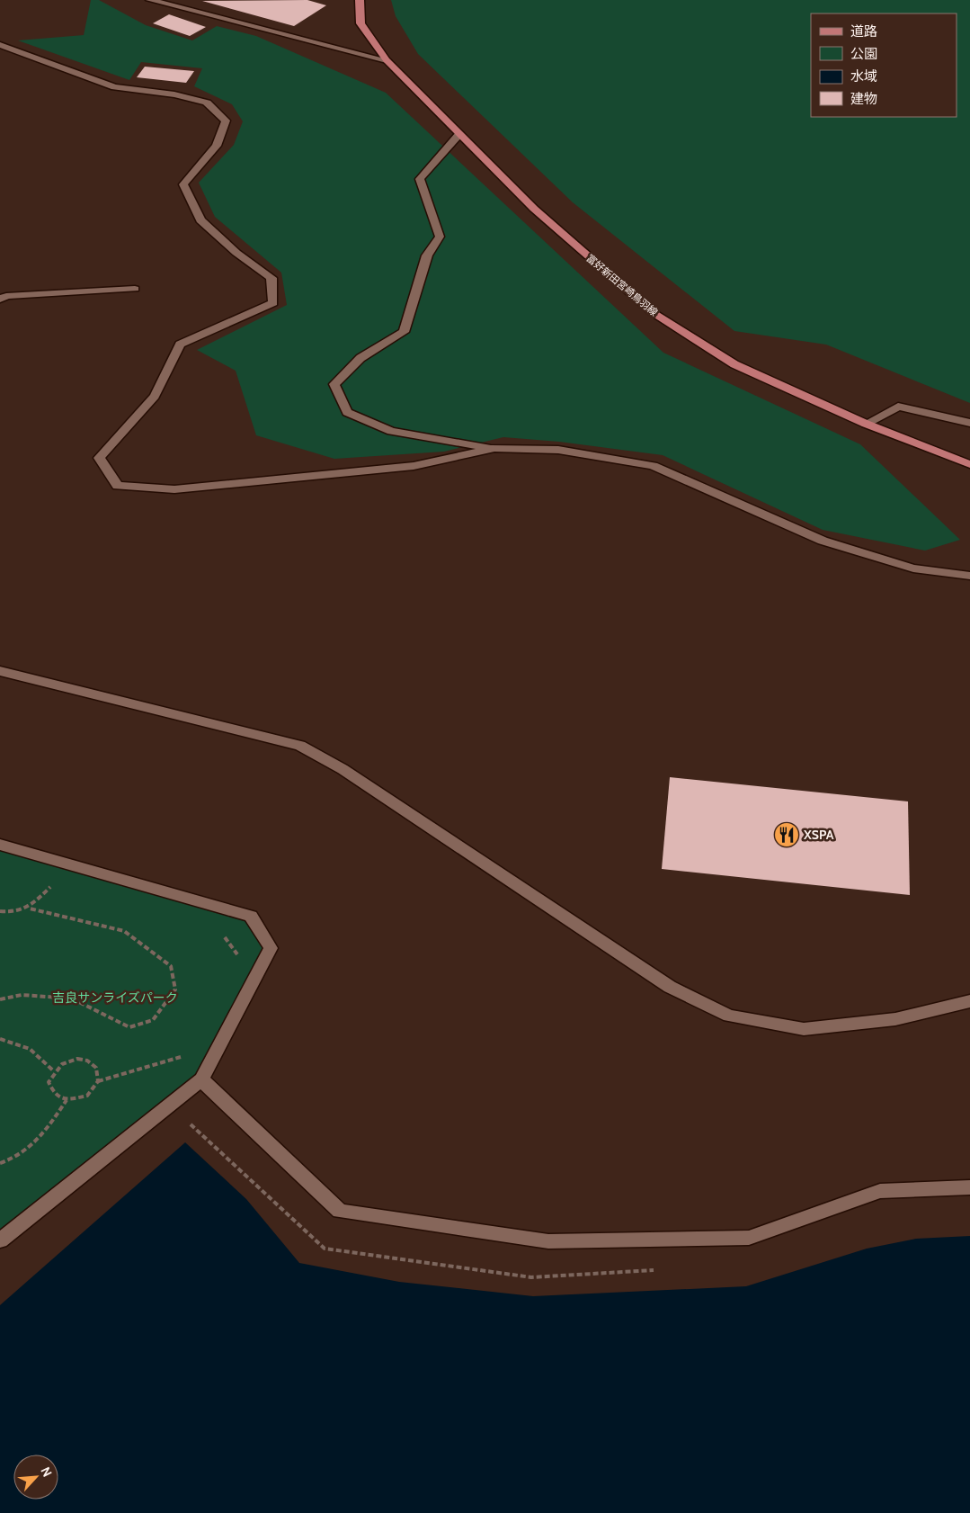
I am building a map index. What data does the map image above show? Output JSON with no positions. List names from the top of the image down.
{
  "streets": {
    "main road": ["富好新田宮崎鳥羽線"]
  },
  "parks": ["吉良サンライズパーク"],
  "places": {
    "restaurant": ["XSPA"]
  },
  "legend": [
    "道路",
    "公園",
    "水域",
    "建物"
  ],
  "north": "top right"
}
